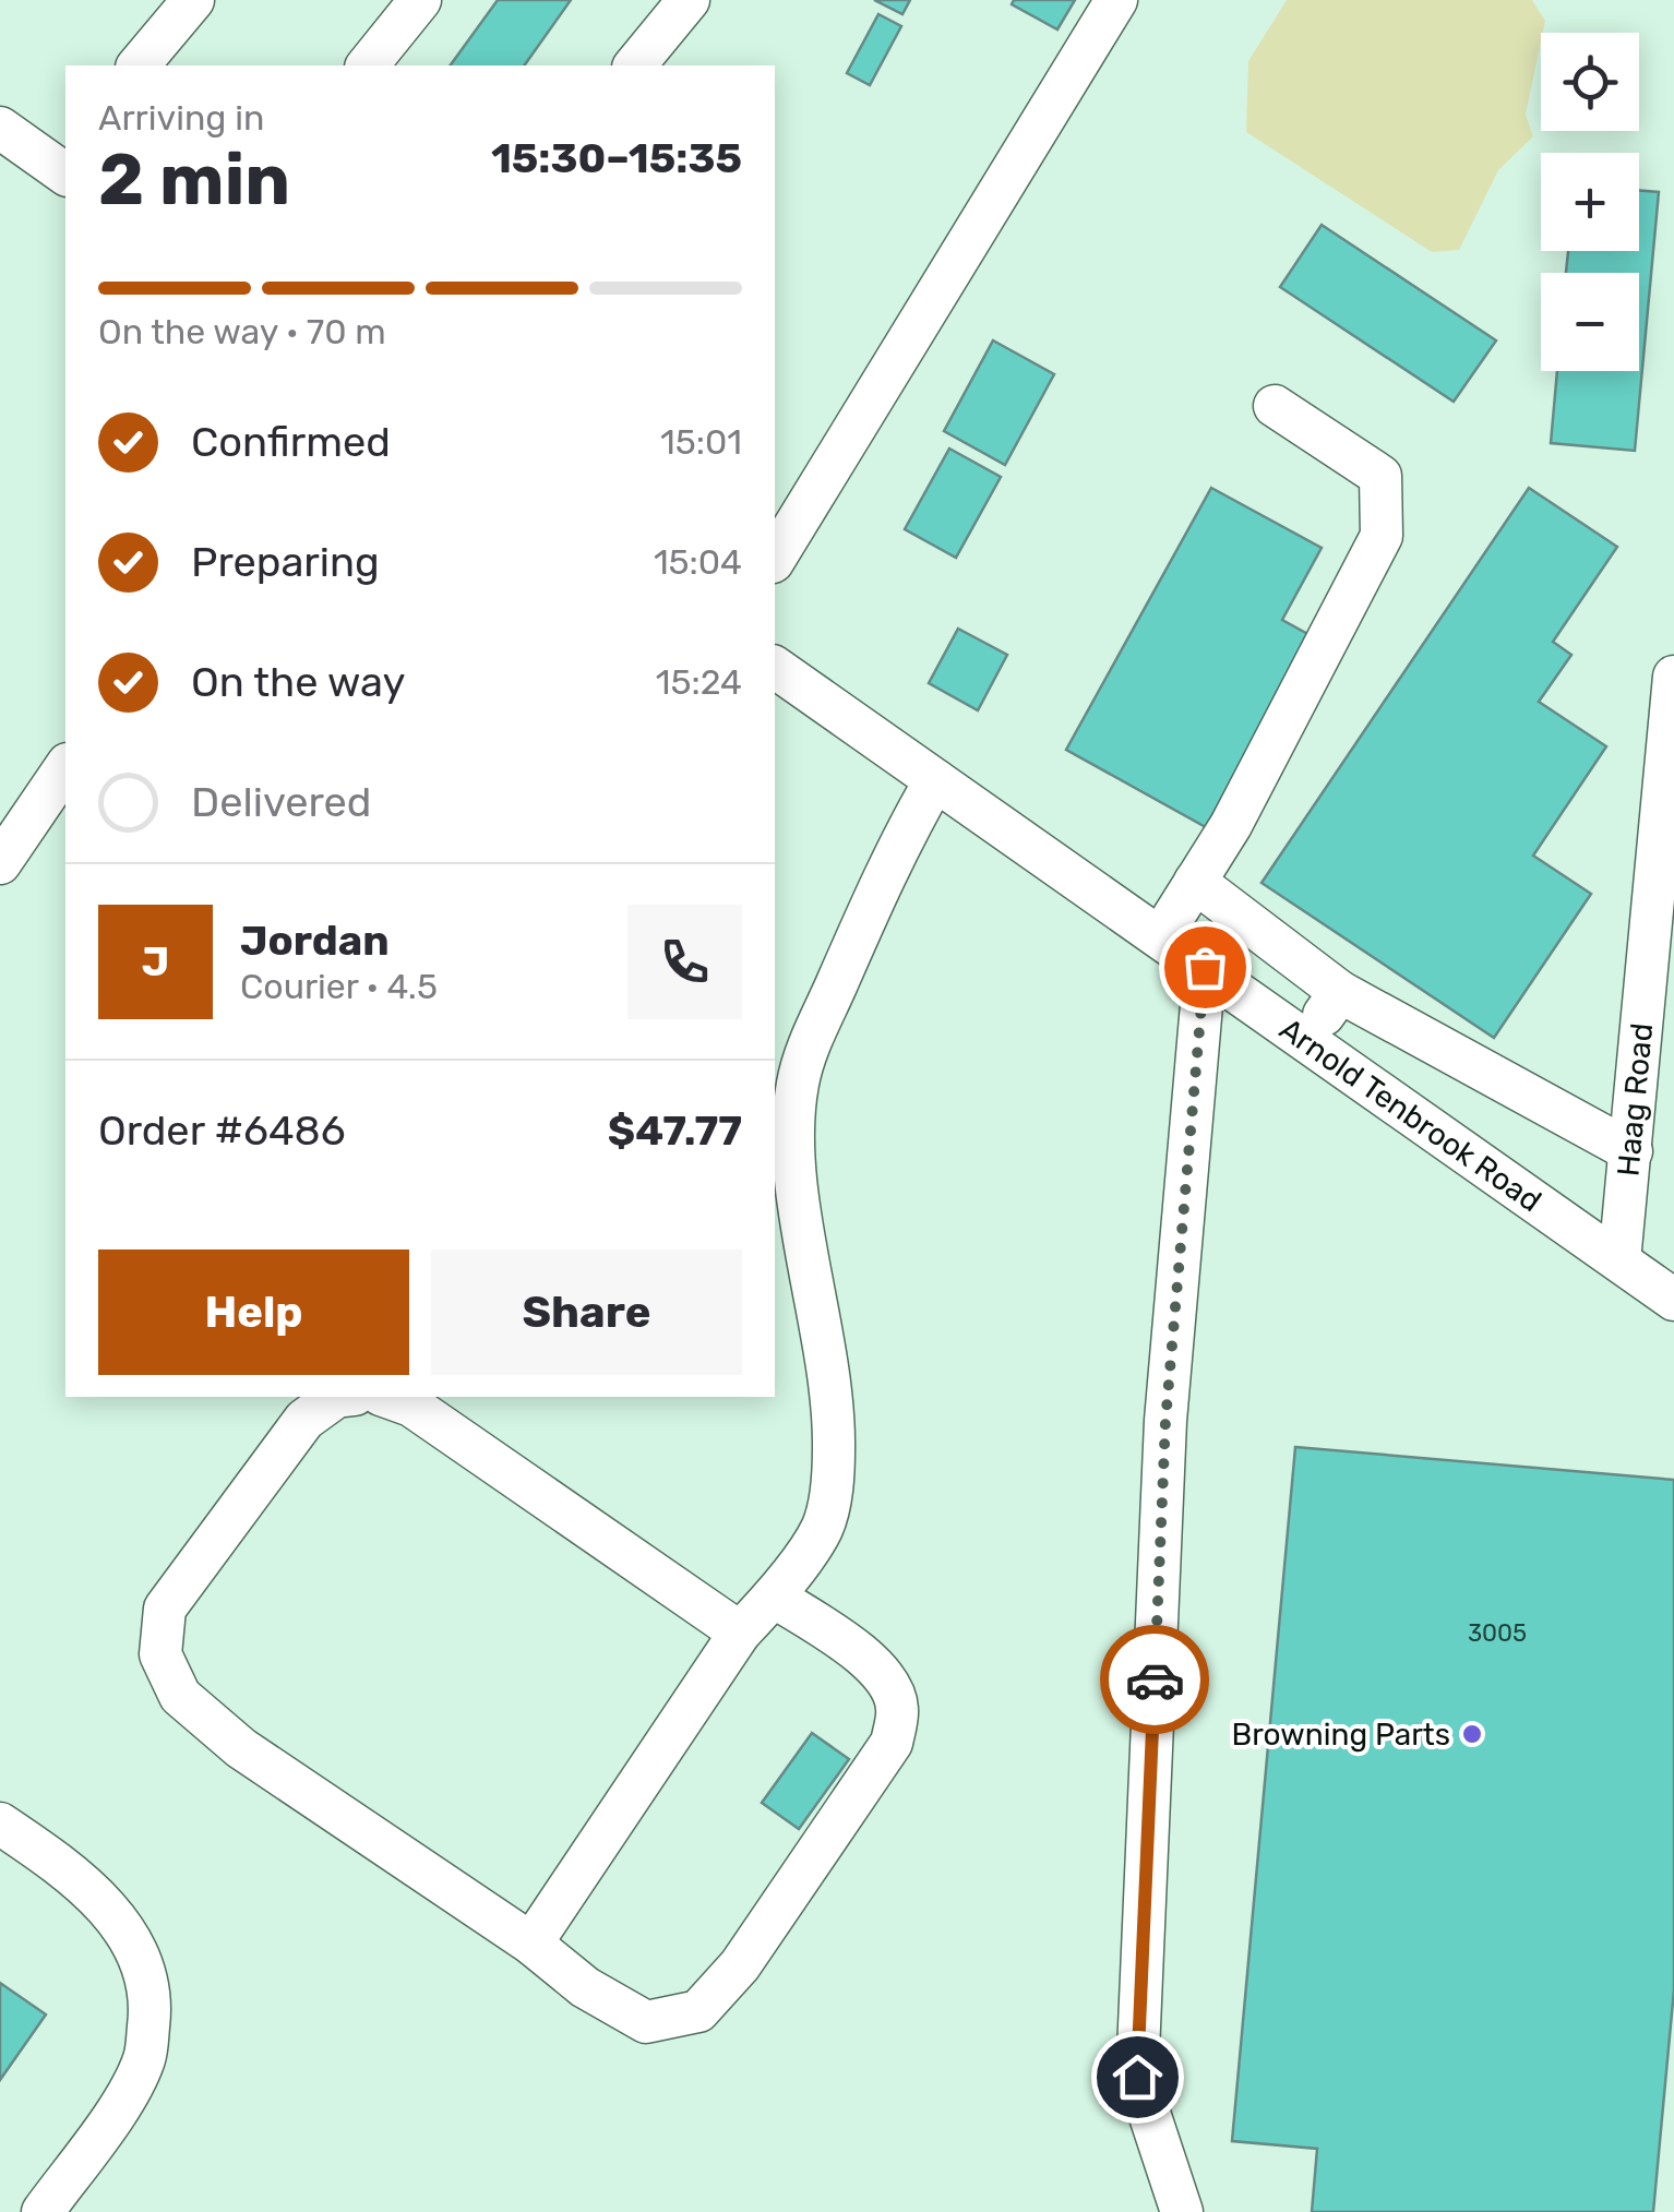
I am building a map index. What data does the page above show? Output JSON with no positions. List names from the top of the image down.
{
  "streets": {
    "street": ["Haag Road", "Arnold Tenbrook Road"]
  },
  "crossings": [
    ["Haag Road", "Arnold Tenbrook Road"]
  ],
  "places": ["Browning Parts"],
  "house_numbers": ["3005"],
  "page": {
    "map_buttons": ["+", "−"],
    "heading": ["2 min", "Arriving in", "15:30–15:35"],
    "panel": [
      "Jordan",
      "Courier · 4.5",
      "Order #6486",
      "$47.77"
    ],
    "bar": "On the way · 70 m",
    "list": [
      ["Confirmed", "15:01"],
      ["Preparing", "15:04"],
      ["On the way", "15:24"],
      "Delivered"
    ],
    "round": "J",
    "buttons": ["Help", "Share"]
  }
}
